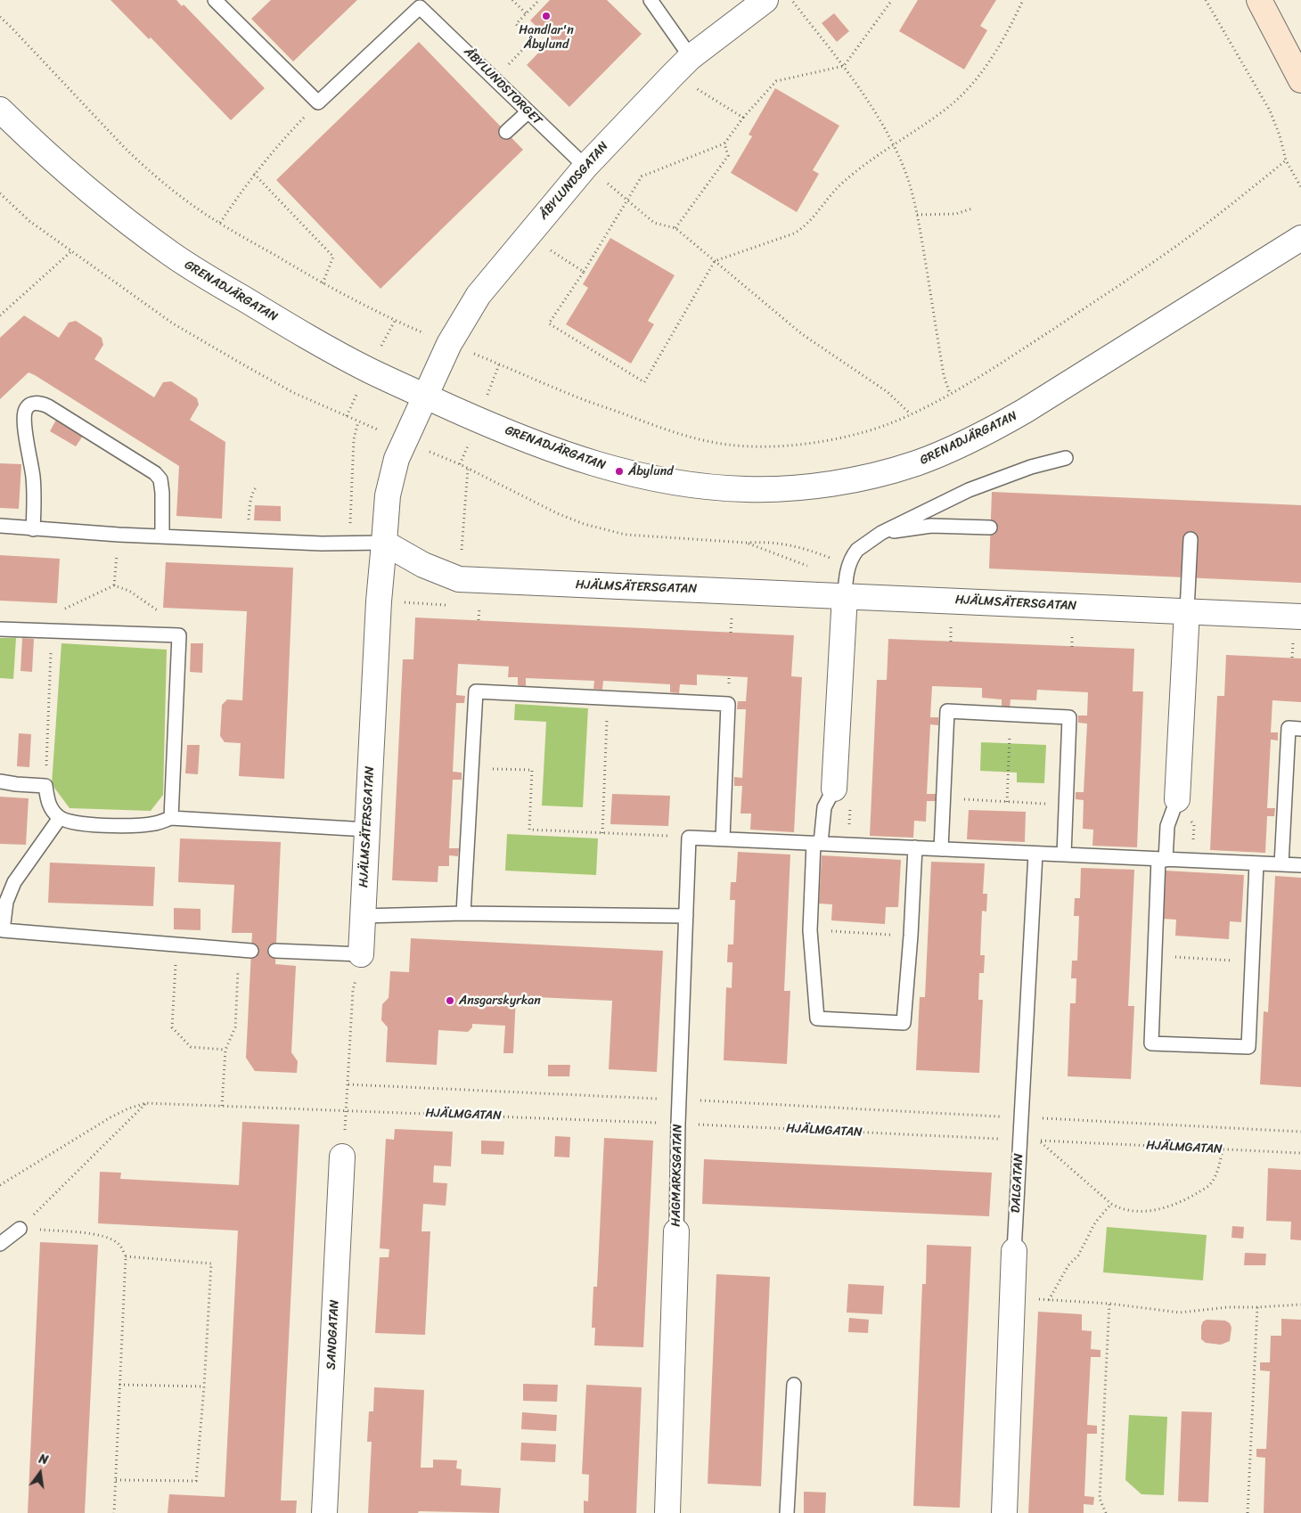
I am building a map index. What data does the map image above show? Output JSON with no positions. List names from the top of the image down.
{
  "streets": {
    "street": [
      "ÅBYLUNDSGATAN",
      "GRENADJÄRGATAN",
      "HJÄLMSÄTERSGATAN",
      "HAGMARKSGATAN",
      "DALGATAN",
      "SANDGATAN"
    ],
    "lane": ["ÅBYLUNDSTORGET"],
    "path": ["HJÄLMGATAN"]
  },
  "crossings": [
    ["ÅBYLUNDSTORGET", "ÅBYLUNDSGATAN"],
    ["ÅBYLUNDSGATAN", "GRENADJÄRGATAN"],
    ["ÅBYLUNDSGATAN", "HJÄLMSÄTERSGATAN"],
    ["GRENADJÄRGATAN", "HJÄLMSÄTERSGATAN"],
    ["HJÄLMGATAN", "HAGMARKSGATAN"],
    ["HJÄLMGATAN", "DALGATAN"]
  ],
  "places": ["Handlar'n Åbylund", "Åbylund", "Ansgarskyrkan"],
  "north": "top"
}
